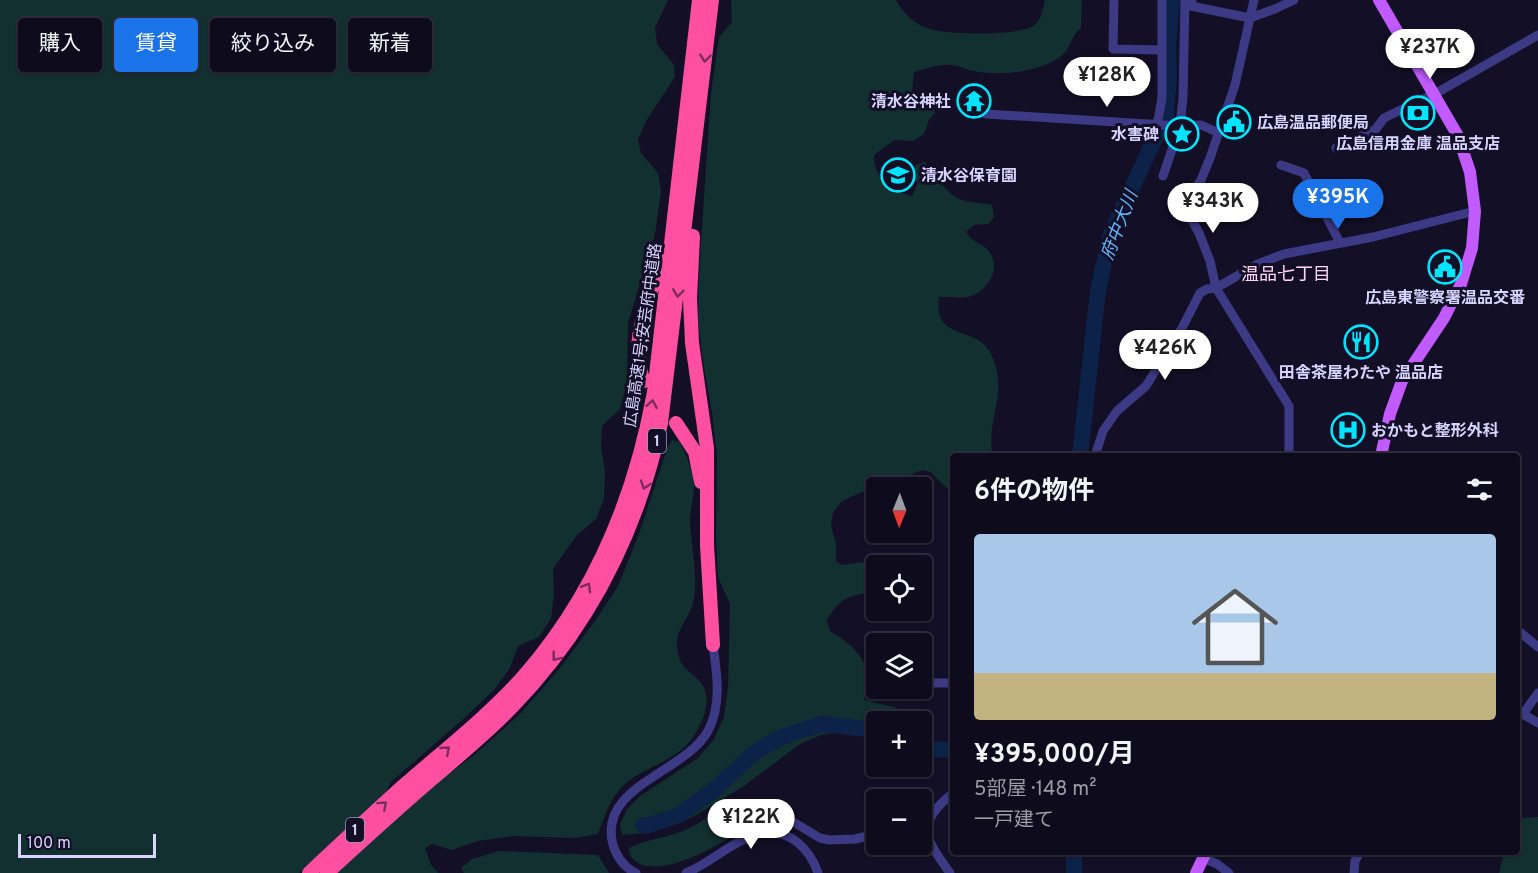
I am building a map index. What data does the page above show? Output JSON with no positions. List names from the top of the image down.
{
  "streets": {
    "highway": ["広島高速1号;安芸府中道路", "1"]
  },
  "districts": ["温品七丁目"],
  "water": ["府中大川"],
  "places": {
    "temple": ["清水谷神社"],
    "bank": ["広島信用金庫 温品支店"],
    "public building": ["広島温品郵便局", "広島東警察署温品交番"],
    "place": ["水害碑"],
    "school or university": ["清水谷保育園"],
    "restaurant": ["田舎茶屋わたや 温品店"],
    "hospital": ["おかもと整形外科"]
  },
  "scale_bar": "100 m",
  "north": "bottom",
  "page": {
    "chip": [
      "購入",
      "賃貸",
      "絞り込み",
      "新着"
    ],
    "price": [
      "¥237K",
      "¥128K",
      "¥395K",
      "¥343K",
      "¥426K",
      "¥122K"
    ],
    "heading": "6件の物件",
    "map_buttons": ["+", "−"],
    "list": [
      {
        "name": "¥395,000/月",
        "note": "5部屋 · 148 m² · 一戸建て"
      }
    ],
    "scale": "100 m"
  }
}
